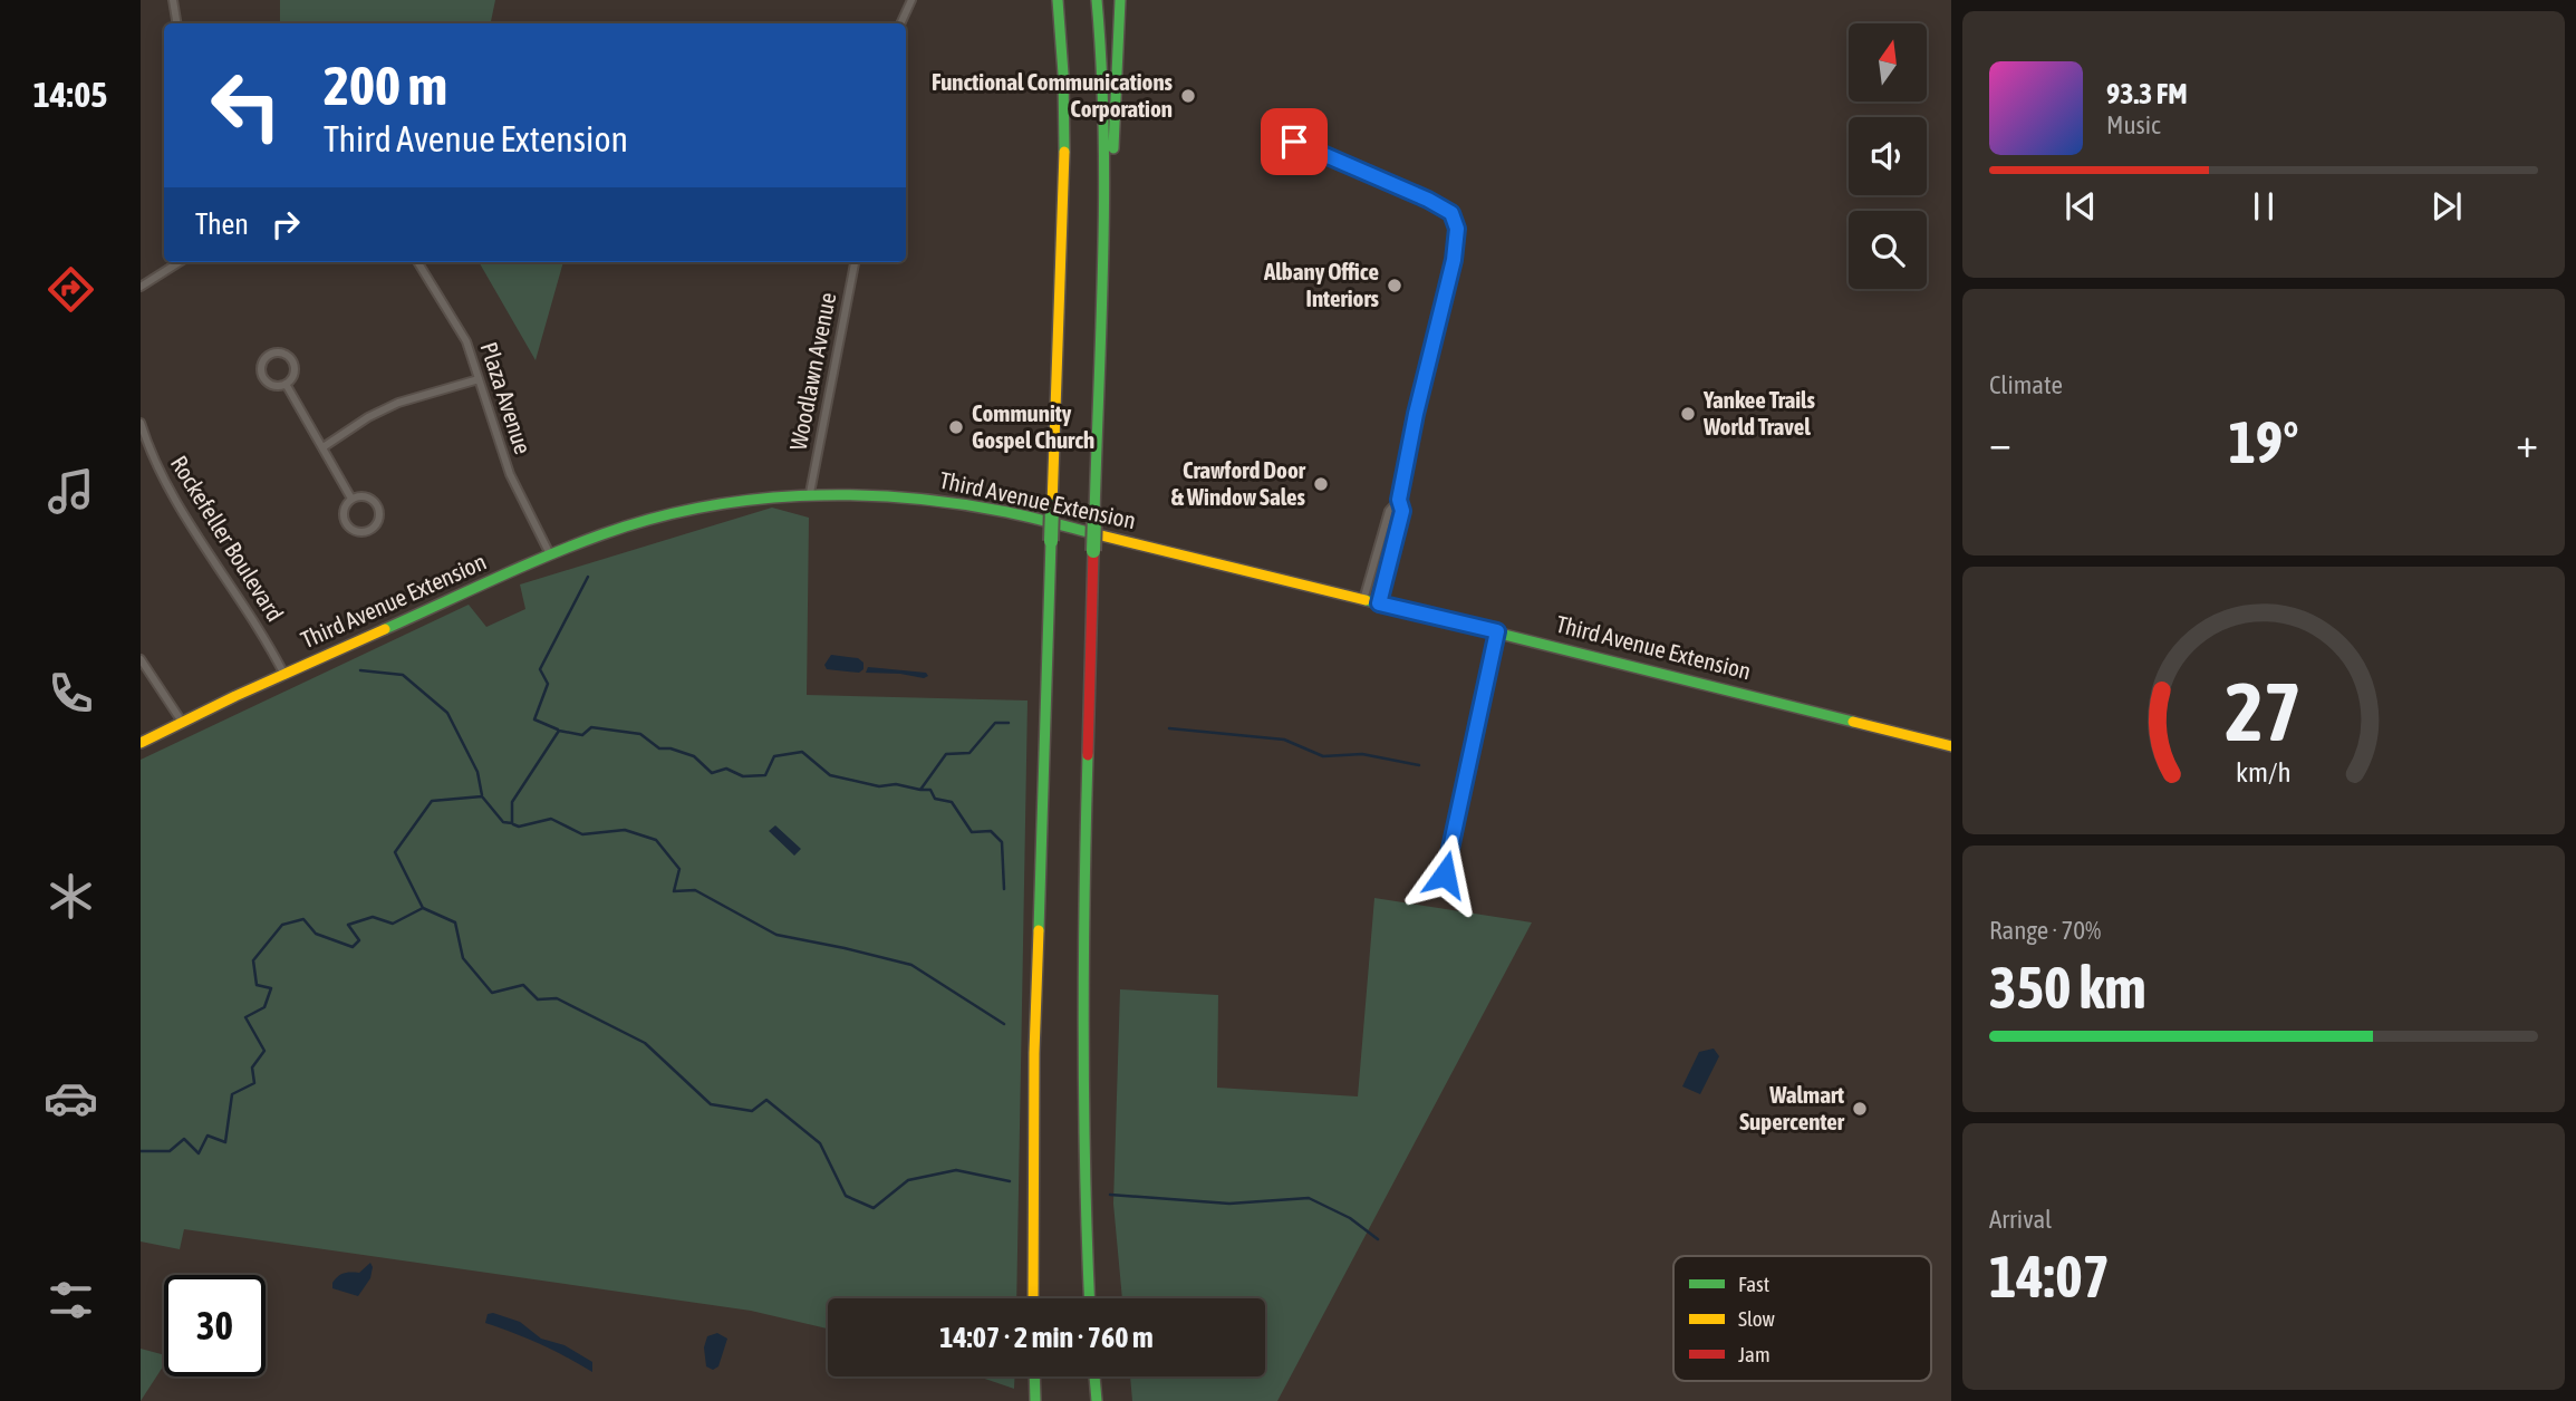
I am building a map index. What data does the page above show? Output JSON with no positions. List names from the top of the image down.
{
  "streets": {
    "main road": ["Third Avenue Extension"],
    "street": ["Woodlawn Avenue", "Plaza Avenue", "Rockefeller Boulevard"]
  },
  "crossings": [
    ["Woodlawn Avenue", "Third Avenue Extension"],
    ["Plaza Avenue", "Third Avenue Extension"],
    ["Third Avenue Extension", "Rockefeller Boulevard"]
  ],
  "places": [
    "Functional Communications Corporation",
    "Albany Office Interiors",
    "Yankee Trails World Travel",
    "Community Gospel Church",
    "Crawford Door & Window Sales",
    "Walmart Supercenter"
  ],
  "legend": ["Fast", "Slow", "Jam"],
  "north": "top",
  "page": {
    "tabs": "14:05",
    "turn": ["200 m", "Third Avenue Extension"],
    "song": ["93.3 FM", "Music"],
    "then": "Then",
    "tile": [
      "Climate",
      ["Range · 70%", "350 km"],
      ["Arrival", "14:07"]
    ],
    "heat": ["−", "19°", "+"],
    "limit": "30",
    "trip": "14:07 · 2 min · 760 m",
    "gauge": ["27", "km/h"]
  }
}
